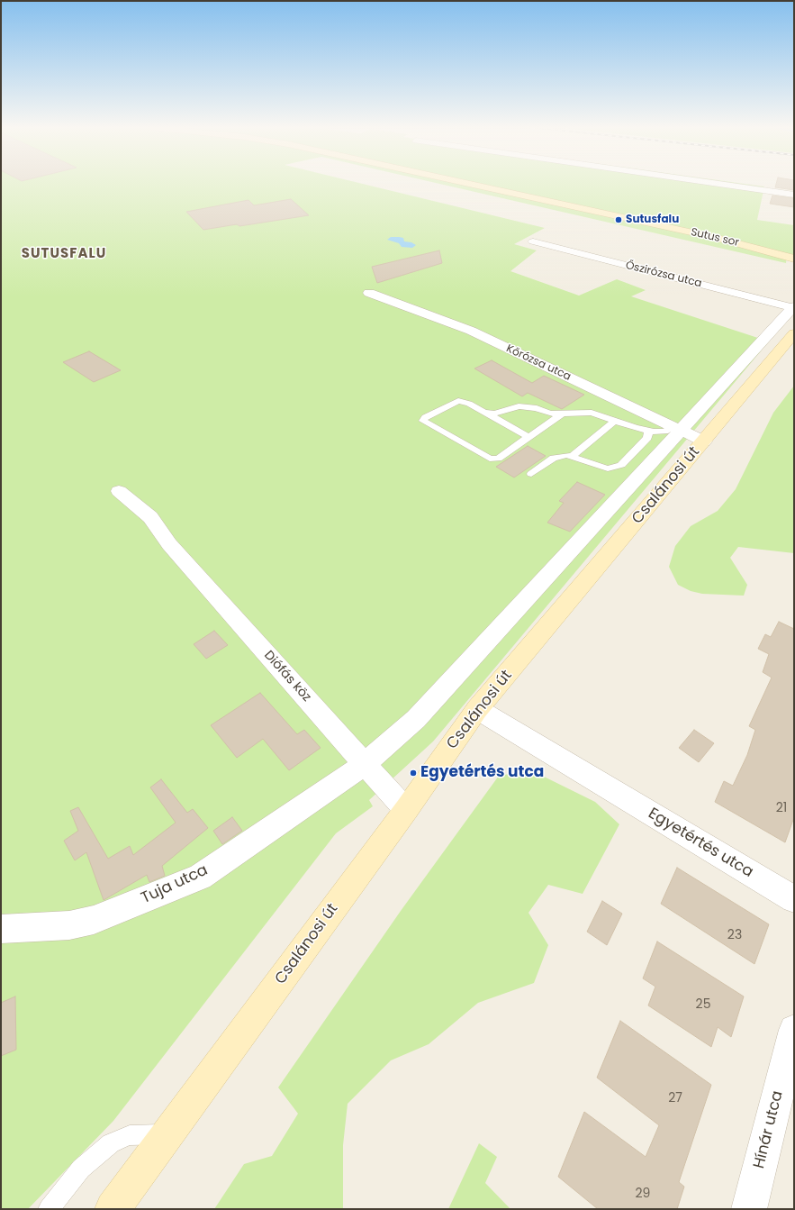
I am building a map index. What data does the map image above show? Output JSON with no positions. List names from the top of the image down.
{
  "streets": {
    "main road": ["Sutus sor", "Csalánosi út"],
    "street": [
      "Őszirózsa utca",
      "Kőrózsa utca",
      "Diófás köz",
      "Egyetértés utca",
      "Tuja utca",
      "Hínár utca"
    ]
  },
  "crossings": [
    ["Őszirózsa utca", "Tuja utca"],
    ["Kőrózsa utca", "Csalánosi út"],
    ["Kőrózsa utca", "Tuja utca"],
    ["Csalánosi út", "Diófás köz"],
    ["Csalánosi út", "Egyetértés utca"],
    ["Diófás köz", "Tuja utca"]
  ],
  "districts": ["SUTUSFALU"],
  "places": ["Sutusfalu", "Egyetértés utca"],
  "house_numbers": [
    "21",
    "23",
    "25",
    "27",
    "29"
  ]
}
